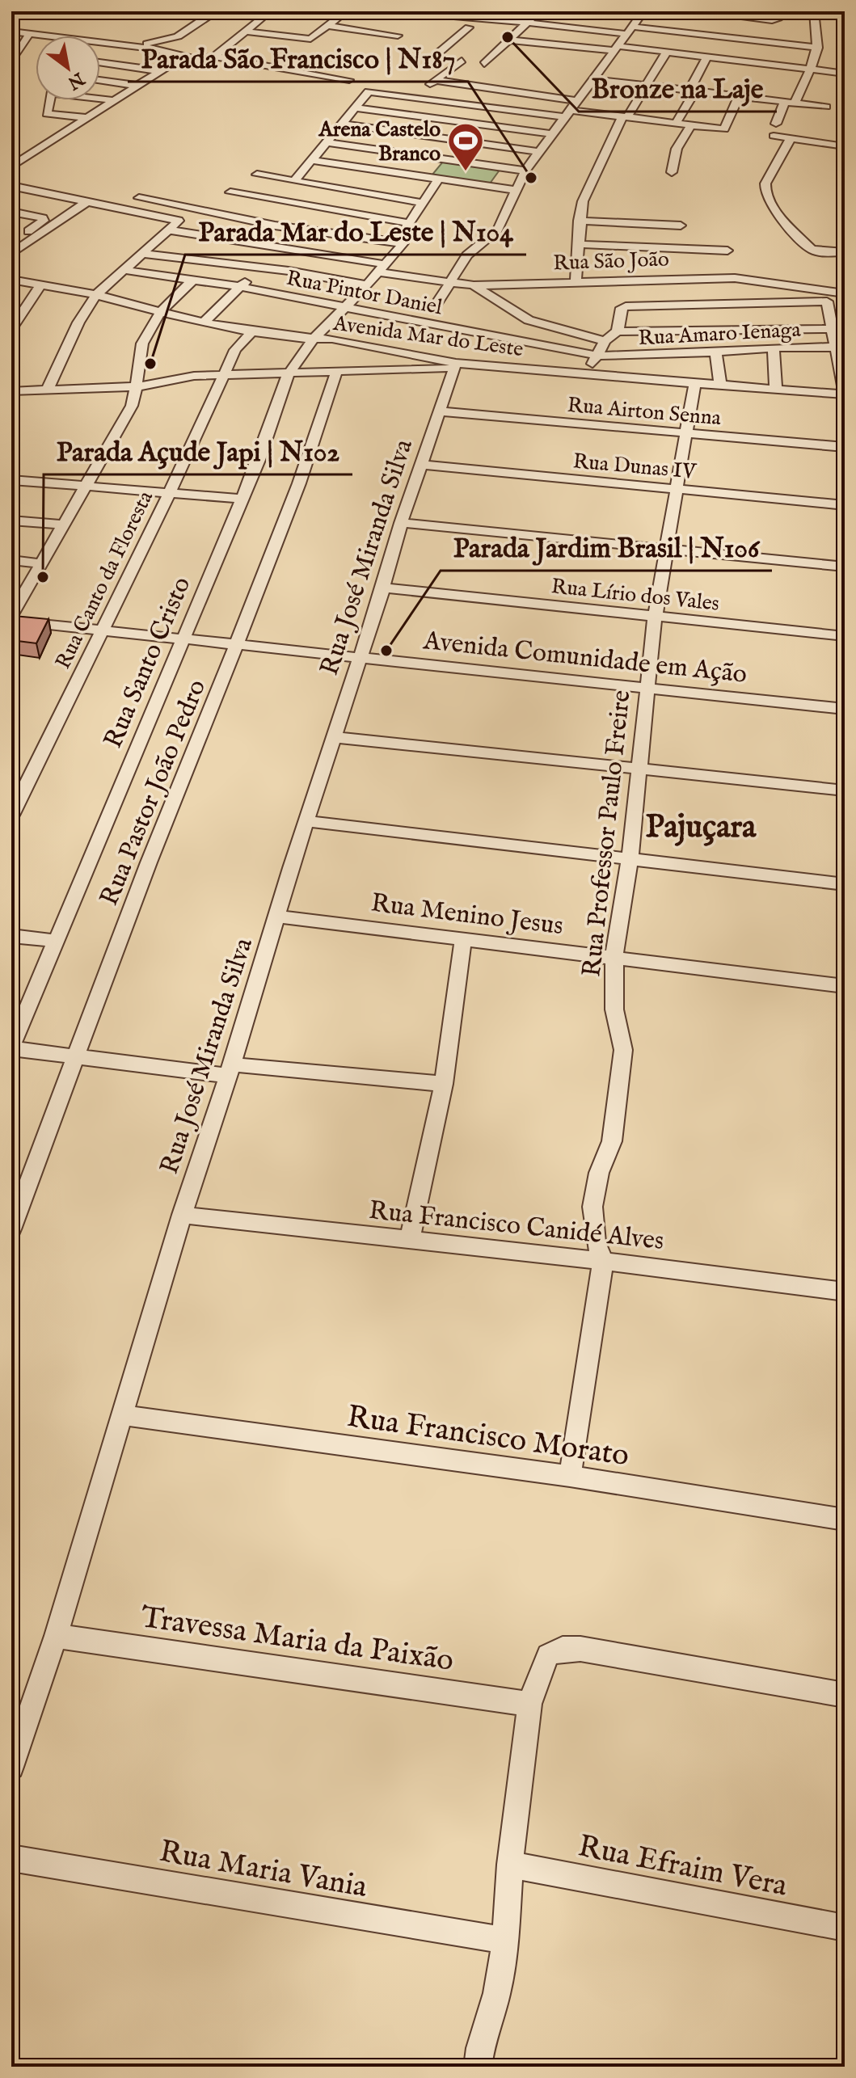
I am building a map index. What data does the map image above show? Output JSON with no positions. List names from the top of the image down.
{
  "streets": {
    "street": [
      "Rua São João",
      "Rua Pintor Daniel",
      "Rua Amaro Ienaga",
      "Avenida Mar do Leste",
      "Rua Airton Senna",
      "Rua Dunas IV",
      "Rua José Miranda Silva",
      "Rua Canto da Floresta",
      "Rua Lírio dos Vales",
      "Avenida Comunidade em Ação",
      "Rua Santo Cristo",
      "Rua Pastor João Pedro",
      "Rua Professor Paulo Freire",
      "Rua Menino Jesus",
      "Rua Francisco Canidé Alves",
      "Rua Francisco Morato",
      "Travessa Maria da Paixão",
      "Rua Efraim Vera",
      "Rua Maria Vania"
    ]
  },
  "crossings": [
    ["Rua São João", "Rua Santo Cristo"],
    ["Rua Pintor Daniel", "Rua Amaro Ienaga"],
    ["Rua Pintor Daniel", "Rua Santo Cristo"],
    ["Avenida Mar do Leste", "Rua José Miranda Silva"],
    ["Avenida Mar do Leste", "Rua Canto da Floresta"],
    ["Avenida Mar do Leste", "Rua Santo Cristo"],
    ["Avenida Mar do Leste", "Rua Professor Paulo Freire"],
    ["Rua Airton Senna", "Rua José Miranda Silva"],
    ["Rua Airton Senna", "Rua Professor Paulo Freire"],
    ["Rua Dunas IV", "Rua José Miranda Silva"],
    ["Rua Dunas IV", "Rua Professor Paulo Freire"],
    ["Rua José Miranda Silva", "Rua Lírio dos Vales"],
    ["Rua José Miranda Silva", "Avenida Comunidade em Ação"],
    ["Rua José Miranda Silva", "Rua Menino Jesus"],
    ["Rua José Miranda Silva", "Rua Francisco Canidé Alves"],
    ["Rua José Miranda Silva", "Rua Francisco Morato"],
    ["Rua José Miranda Silva", "Travessa Maria da Paixão"],
    ["Rua Canto da Floresta", "Avenida Comunidade em Ação"],
    ["Rua Lírio dos Vales", "Rua Professor Paulo Freire"],
    ["Avenida Comunidade em Ação", "Rua Santo Cristo"],
    ["Avenida Comunidade em Ação", "Rua Pastor João Pedro"],
    ["Avenida Comunidade em Ação", "Rua Professor Paulo Freire"],
    ["Rua Professor Paulo Freire", "Rua Menino Jesus"],
    ["Rua Professor Paulo Freire", "Rua Francisco Canidé Alves"],
    ["Rua Professor Paulo Freire", "Rua Francisco Morato"]
  ],
  "districts": ["Pajuçara"],
  "places": {
    "other": [
      "Bronze na Laje",
      "Parada São Francisco | N187",
      "Parada Mar do Leste | N104",
      "Parada Açude Japi | N102",
      "Parada Jardim Brasil | N106"
    ],
    "sports": ["Arena Castelo Branco"]
  },
  "north": "bottom right"
}
